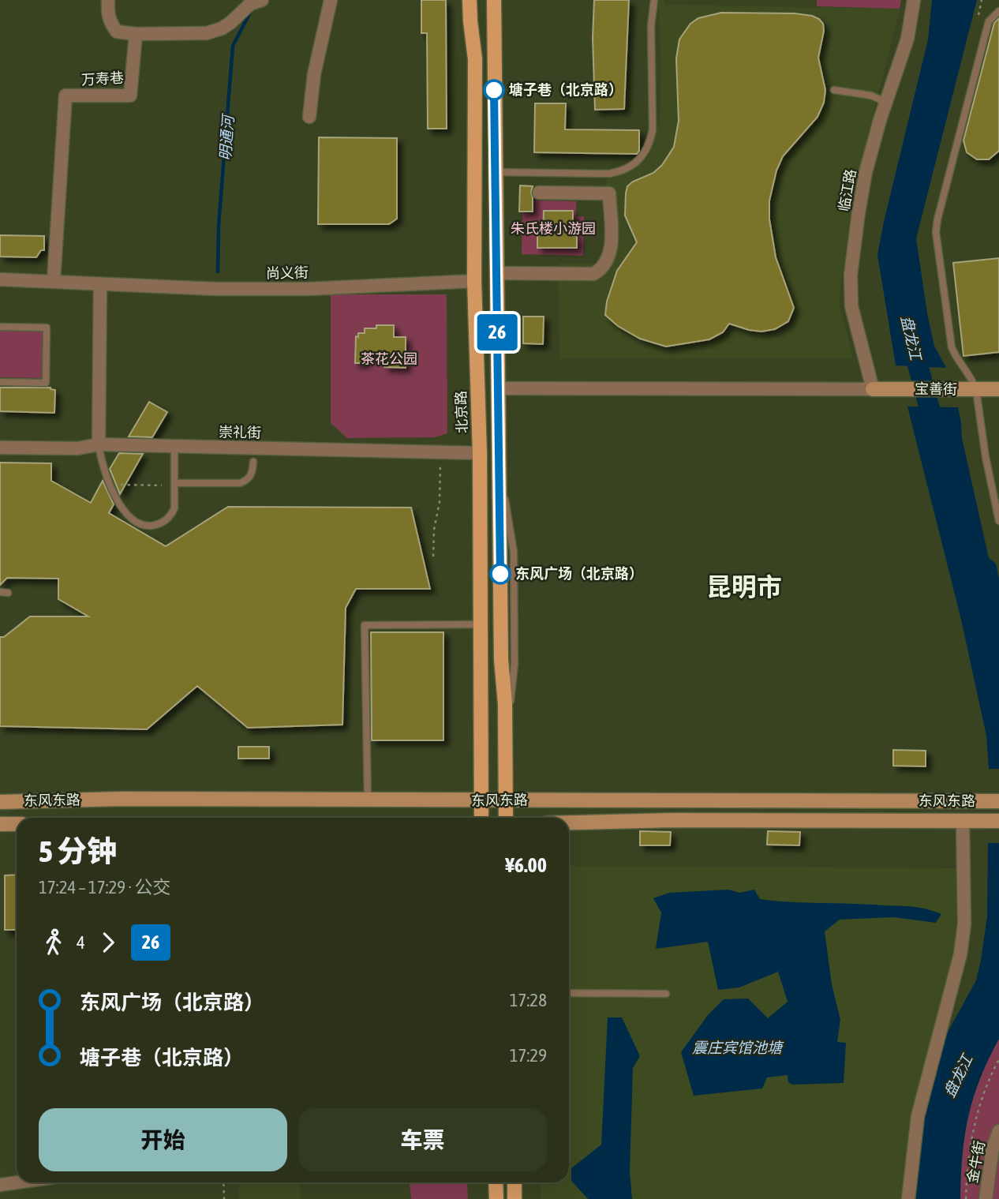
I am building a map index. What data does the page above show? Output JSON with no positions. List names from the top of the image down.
{
  "streets": {
    "main road": ["宝善街", "北京路", "东风东路"],
    "street": [
      "万寿巷",
      "临江路",
      "尚义街",
      "崇礼街",
      "金牛街"
    ]
  },
  "crossings": [
    ["万寿巷", "尚义街"],
    ["临江路", "宝善街"],
    ["尚义街", "北京路"],
    ["北京路", "崇礼街"],
    ["北京路", "东风东路"]
  ],
  "districts": ["昆明市"],
  "water": ["明通河", "盘龙江", "震庄宾馆池塘"],
  "parks": ["朱氏楼小游园", "茶花公园"],
  "places": ["塘子巷（北京路）", "东风广场（北京路）"],
  "lines": ["bus line 26"],
  "page": {
    "on_map": "26",
    "heading": ["5 分钟", "17:24 – 17:29 · 公交", "¥6.00"],
    "legs": ["4", "26"],
    "list": [
      {
        "name": "东风广场（北京路）",
        "value": "17:28"
      },
      {
        "name": "塘子巷（北京路）",
        "value": "17:29"
      }
    ],
    "buttons": ["开始", "车票"]
  }
}
